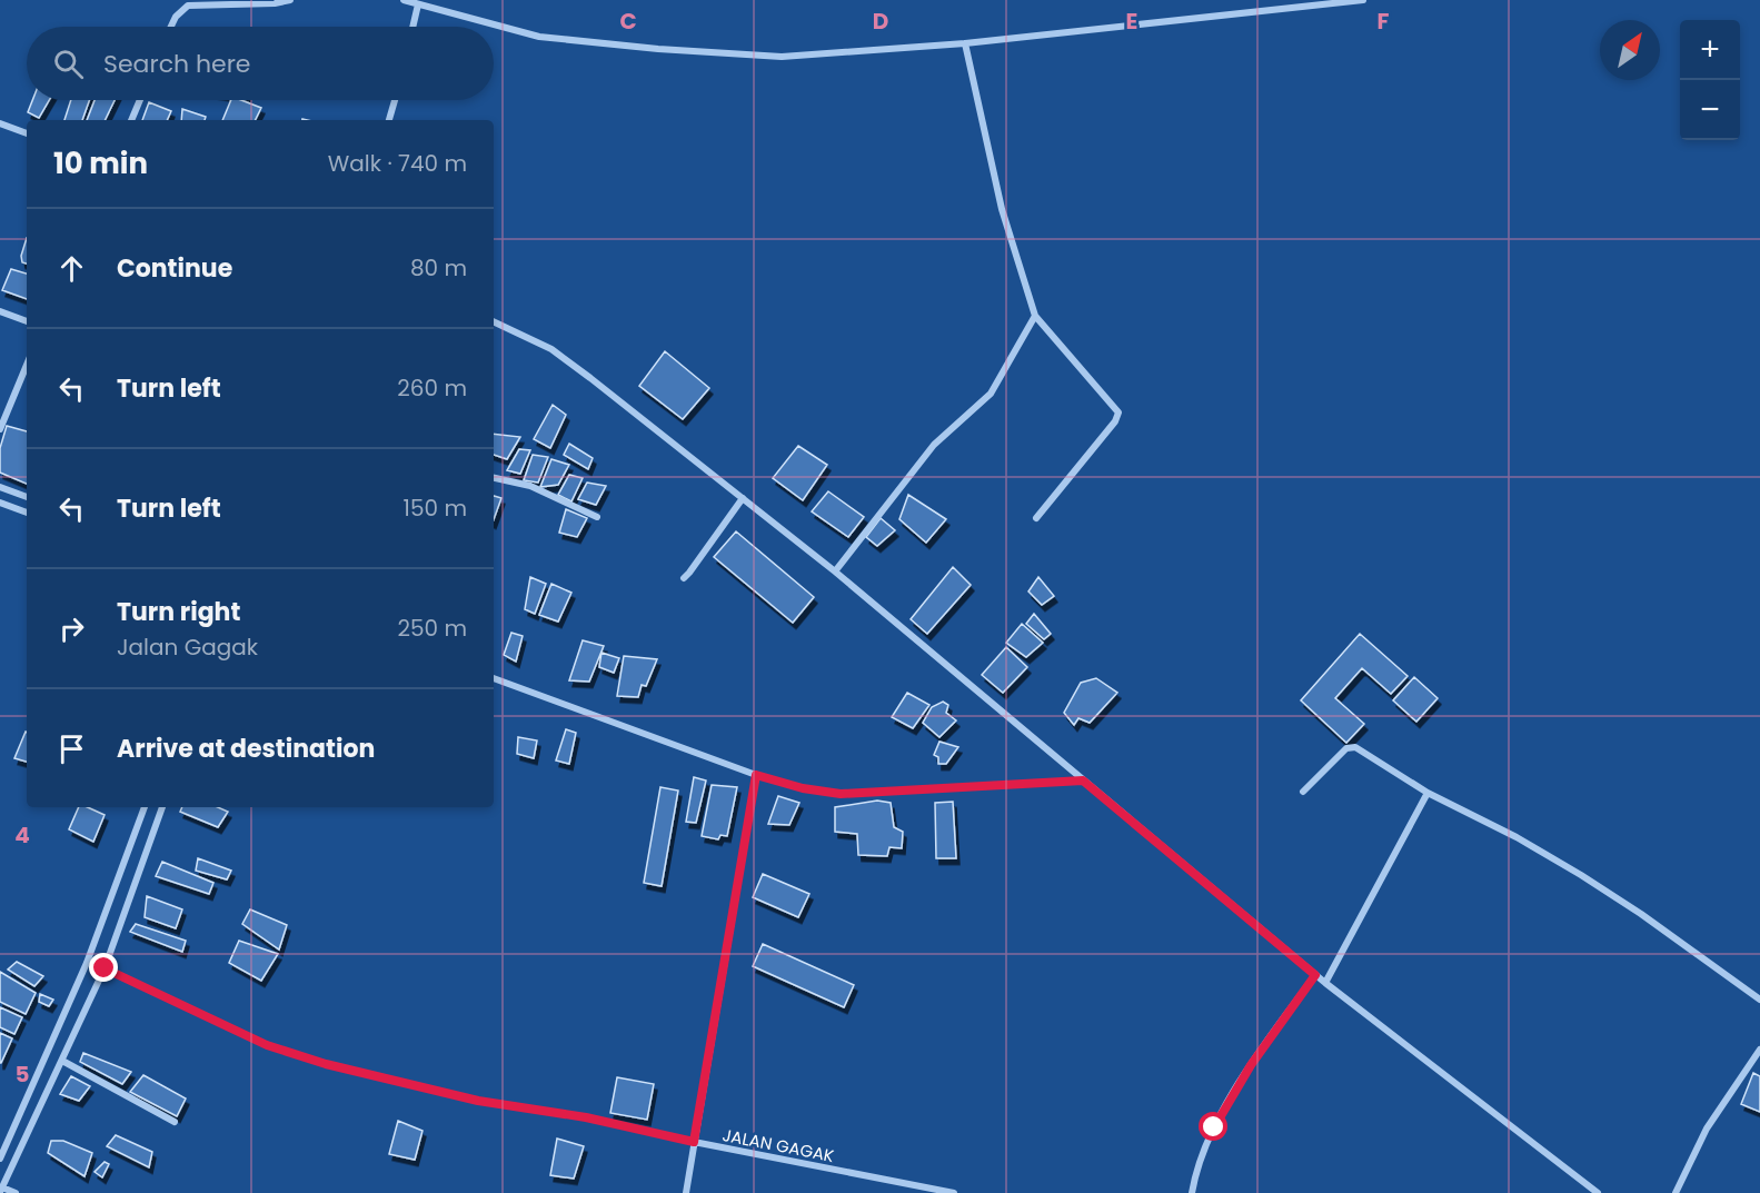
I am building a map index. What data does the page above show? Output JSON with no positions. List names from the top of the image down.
{
  "streets": {
    "street": ["JALAN GAGAK"]
  },
  "north": "top right",
  "page": {
    "map_buttons": ["+", "−"],
    "search": "Search here",
    "heading": ["10 min", "Walk · 740 m"],
    "list": [
      ["Continue", "80 m"],
      ["Turn left", "260 m"],
      ["Turn left", "150 m"],
      ["Turn right", "Jalan Gagak", "250 m"],
      "Arrive at destination"
    ]
  },
  "grid": {
    "columns": [
      "C",
      "D",
      "E",
      "F"
    ],
    "rows": ["4", "5"]
  }
}
